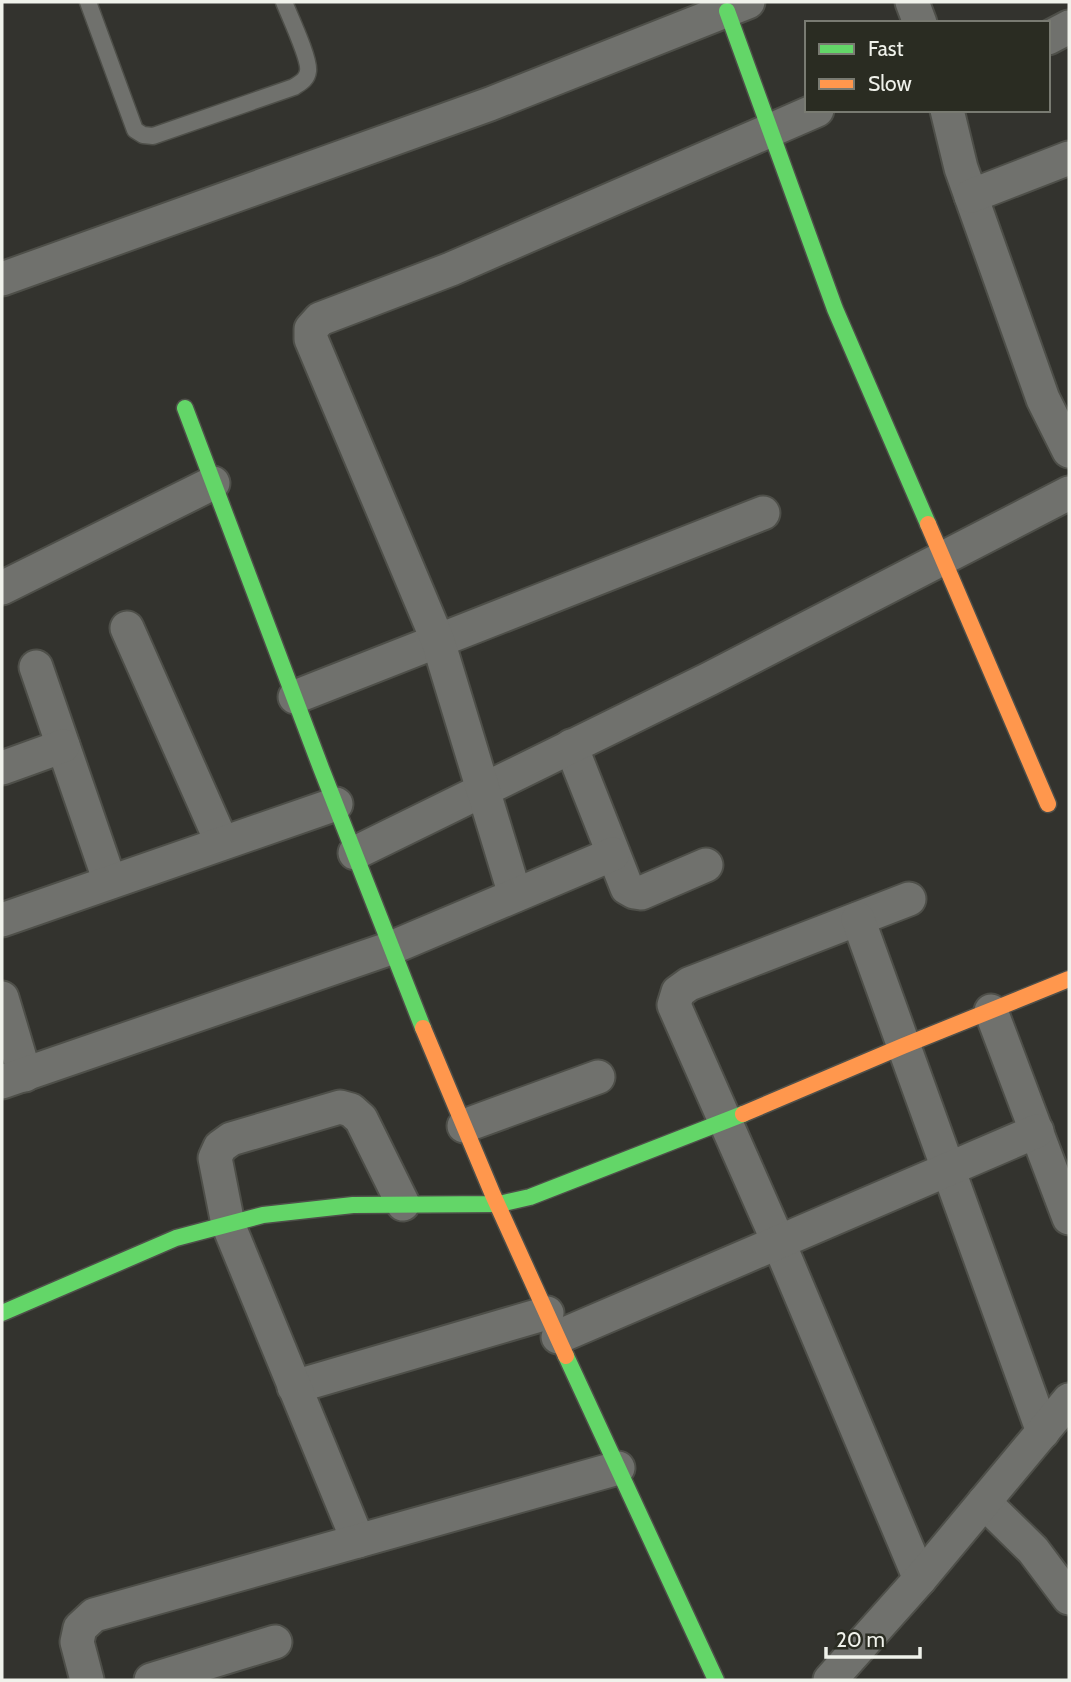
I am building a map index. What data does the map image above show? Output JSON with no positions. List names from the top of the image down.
{
  "legend": ["Fast", "Slow"],
  "scale_bar": "20 m"
}
